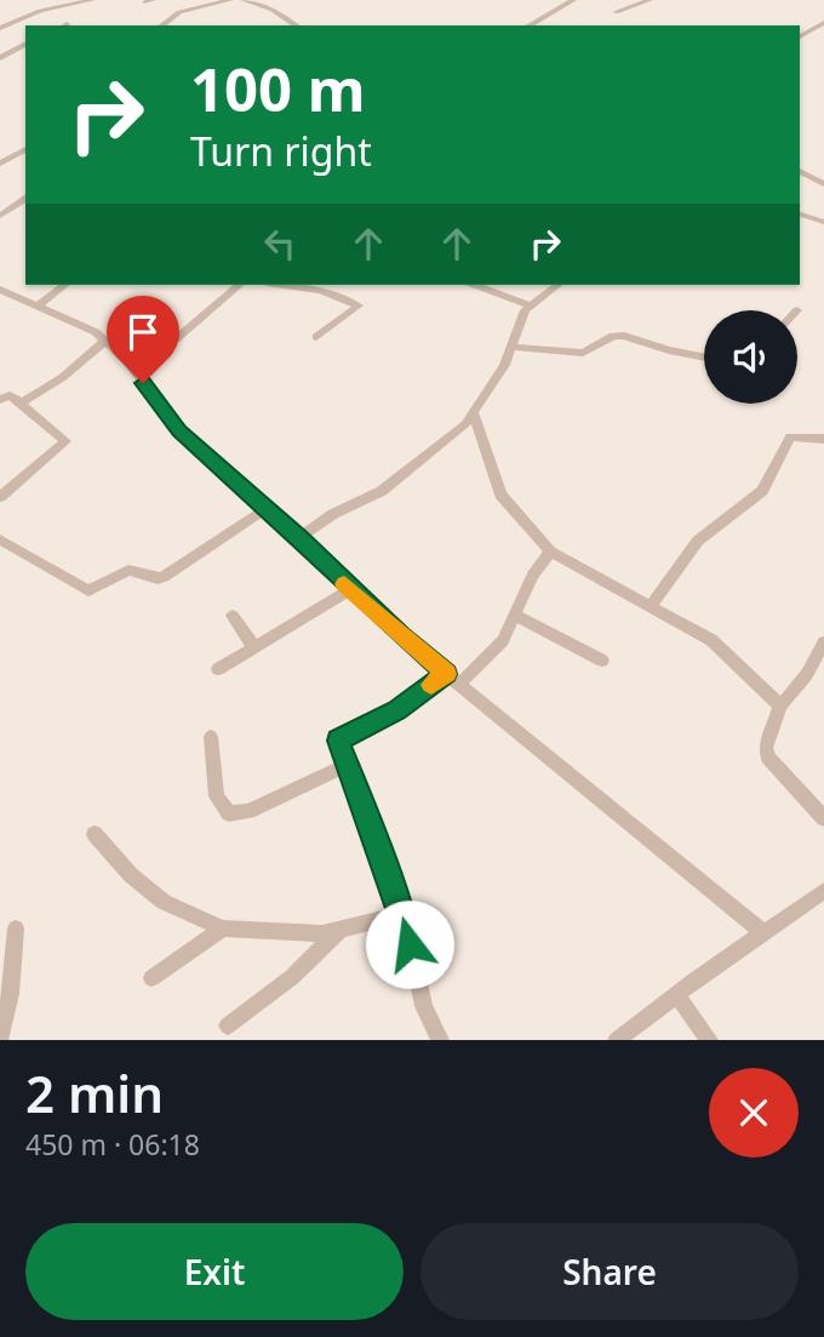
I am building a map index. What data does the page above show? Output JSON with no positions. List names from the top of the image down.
{
  "page": {
    "turn": ["100 m", "Turn right"],
    "heading": ["2 min", "450 m · 06:18"],
    "buttons": ["Exit", "Share"]
  }
}
